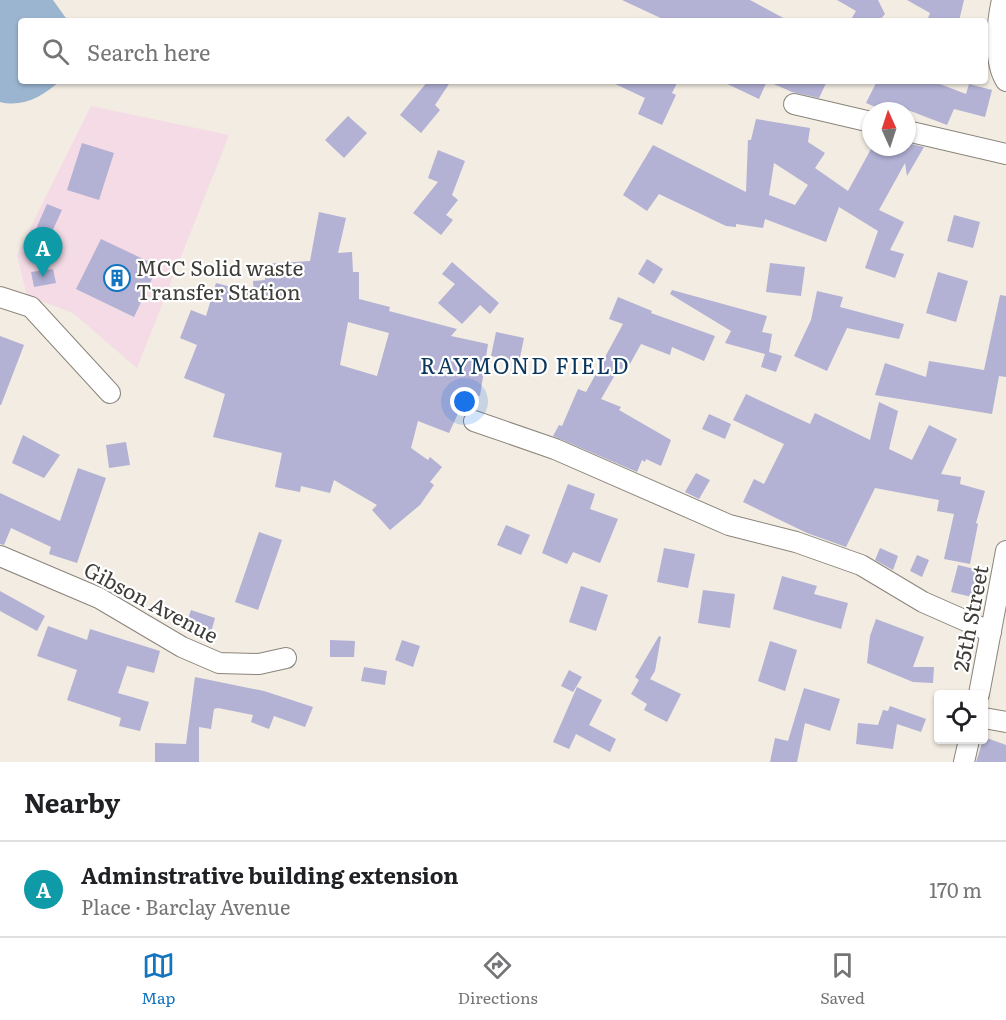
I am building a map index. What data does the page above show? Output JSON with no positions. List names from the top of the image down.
{
  "streets": {
    "street": ["Gibson Avenue", "25th Street"]
  },
  "districts": ["RAYMOND FIELD"],
  "places": {
    "building": ["MCC Solid waste Transfer Station"]
  },
  "north": "top",
  "page": {
    "search": "Search here",
    "pins": "A",
    "heading": "Nearby",
    "list": [
      {
        "mark": "A",
        "name": "Adminstrative building extension",
        "note": "Place · Barclay Avenue",
        "value": "170 m"
      }
    ],
    "nav": ["Map", "Directions", "Saved"]
  }
}
